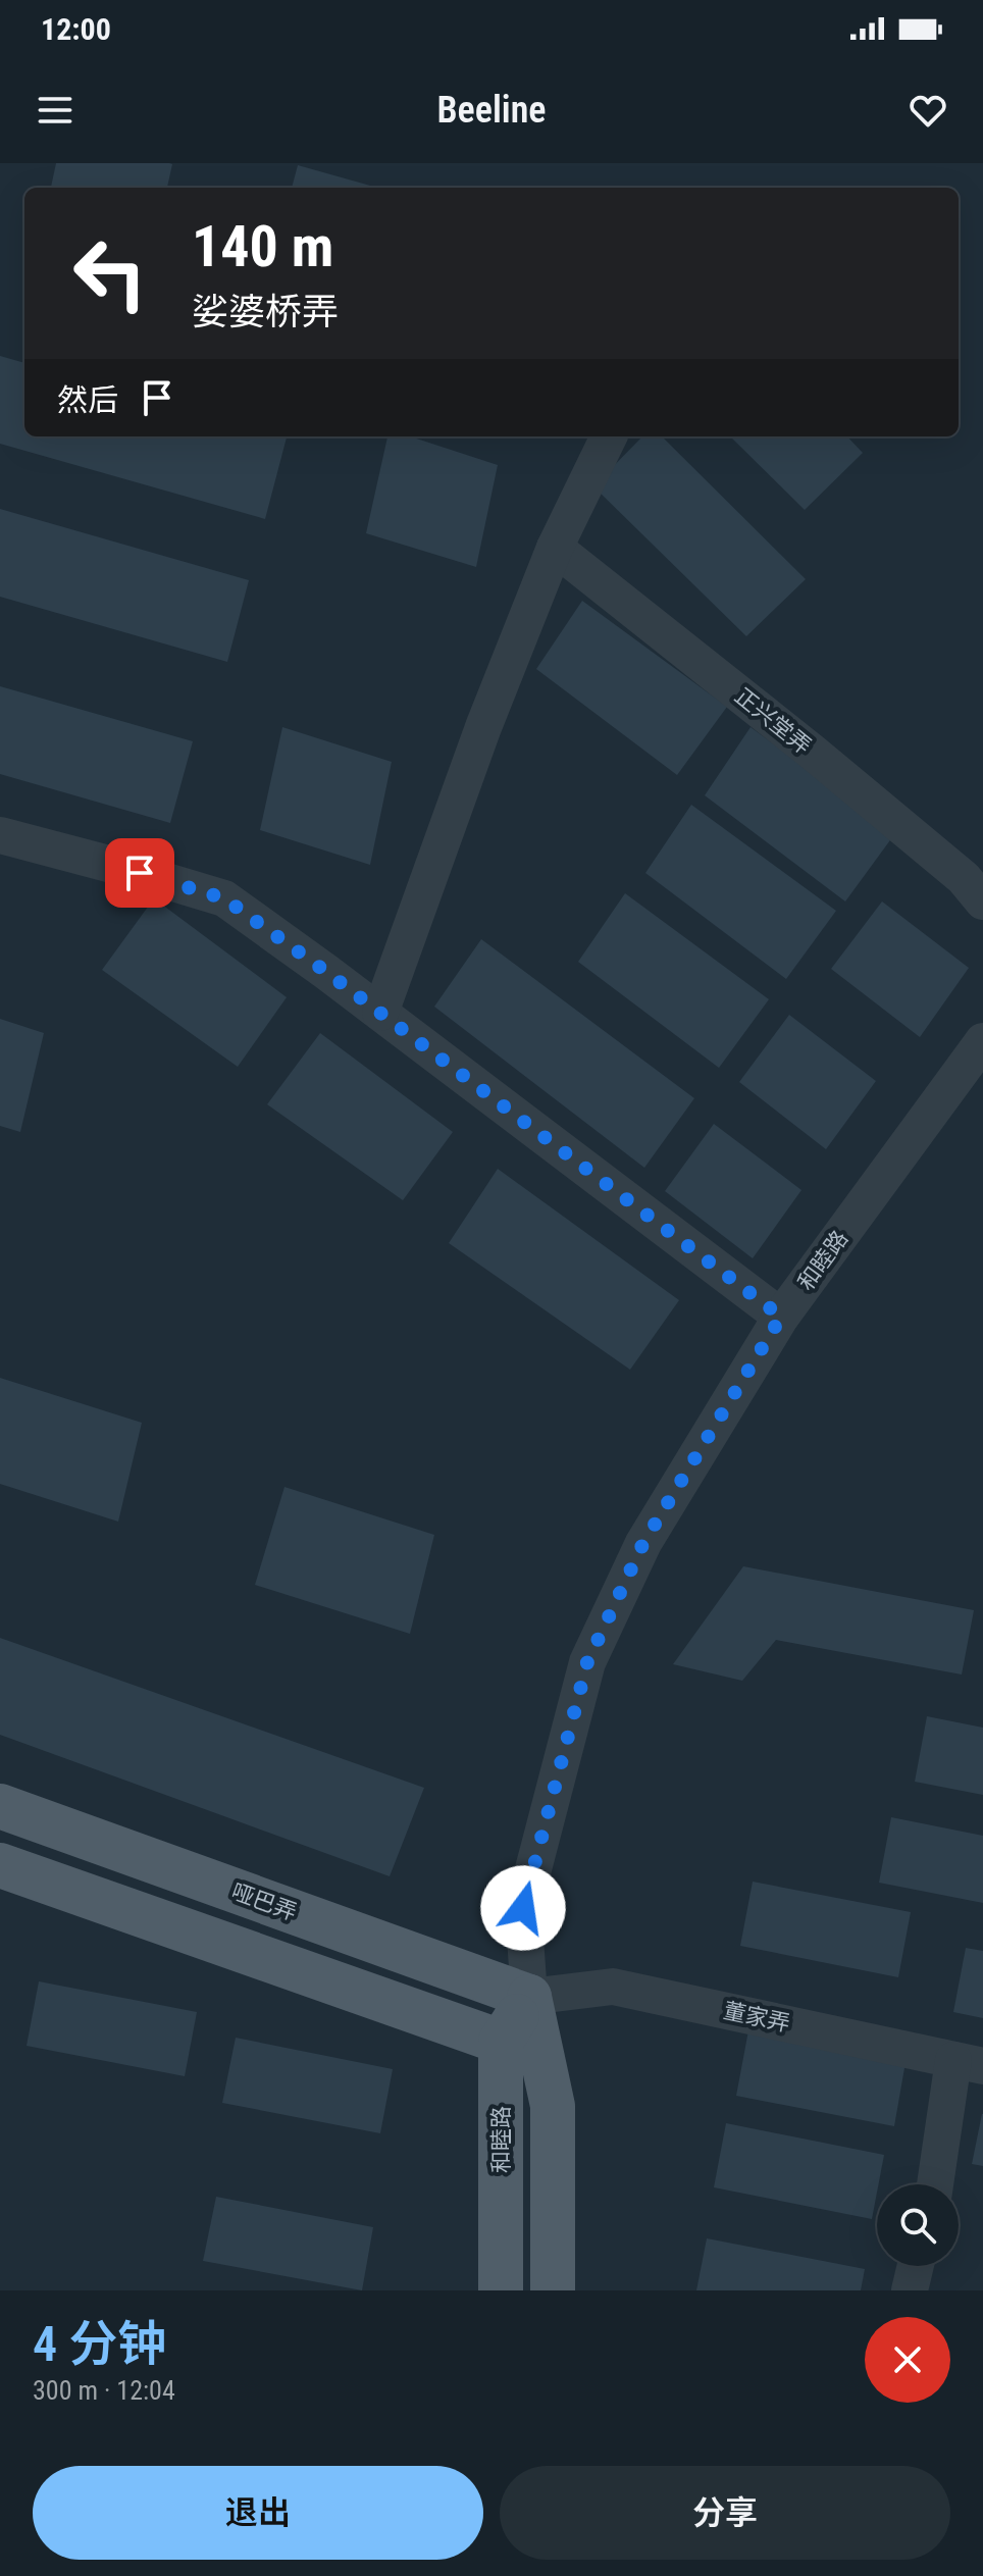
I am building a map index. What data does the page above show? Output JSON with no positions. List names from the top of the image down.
{
  "streets": {
    "main road": ["和睦路", "哑巴弄"],
    "street": ["正兴堂弄", "董家弄"]
  },
  "crossings": [
    ["和睦路", "哑巴弄"],
    ["和睦路", "董家弄"],
    ["哑巴弄", "董家弄"]
  ],
  "page": {
    "status": "12:00",
    "header": "Beeline",
    "turn": ["140 m", "娑婆桥弄"],
    "then": "然后",
    "heading": ["4 分钟", "300 m · 12:04"],
    "buttons": ["退出", "分享"]
  }
}
